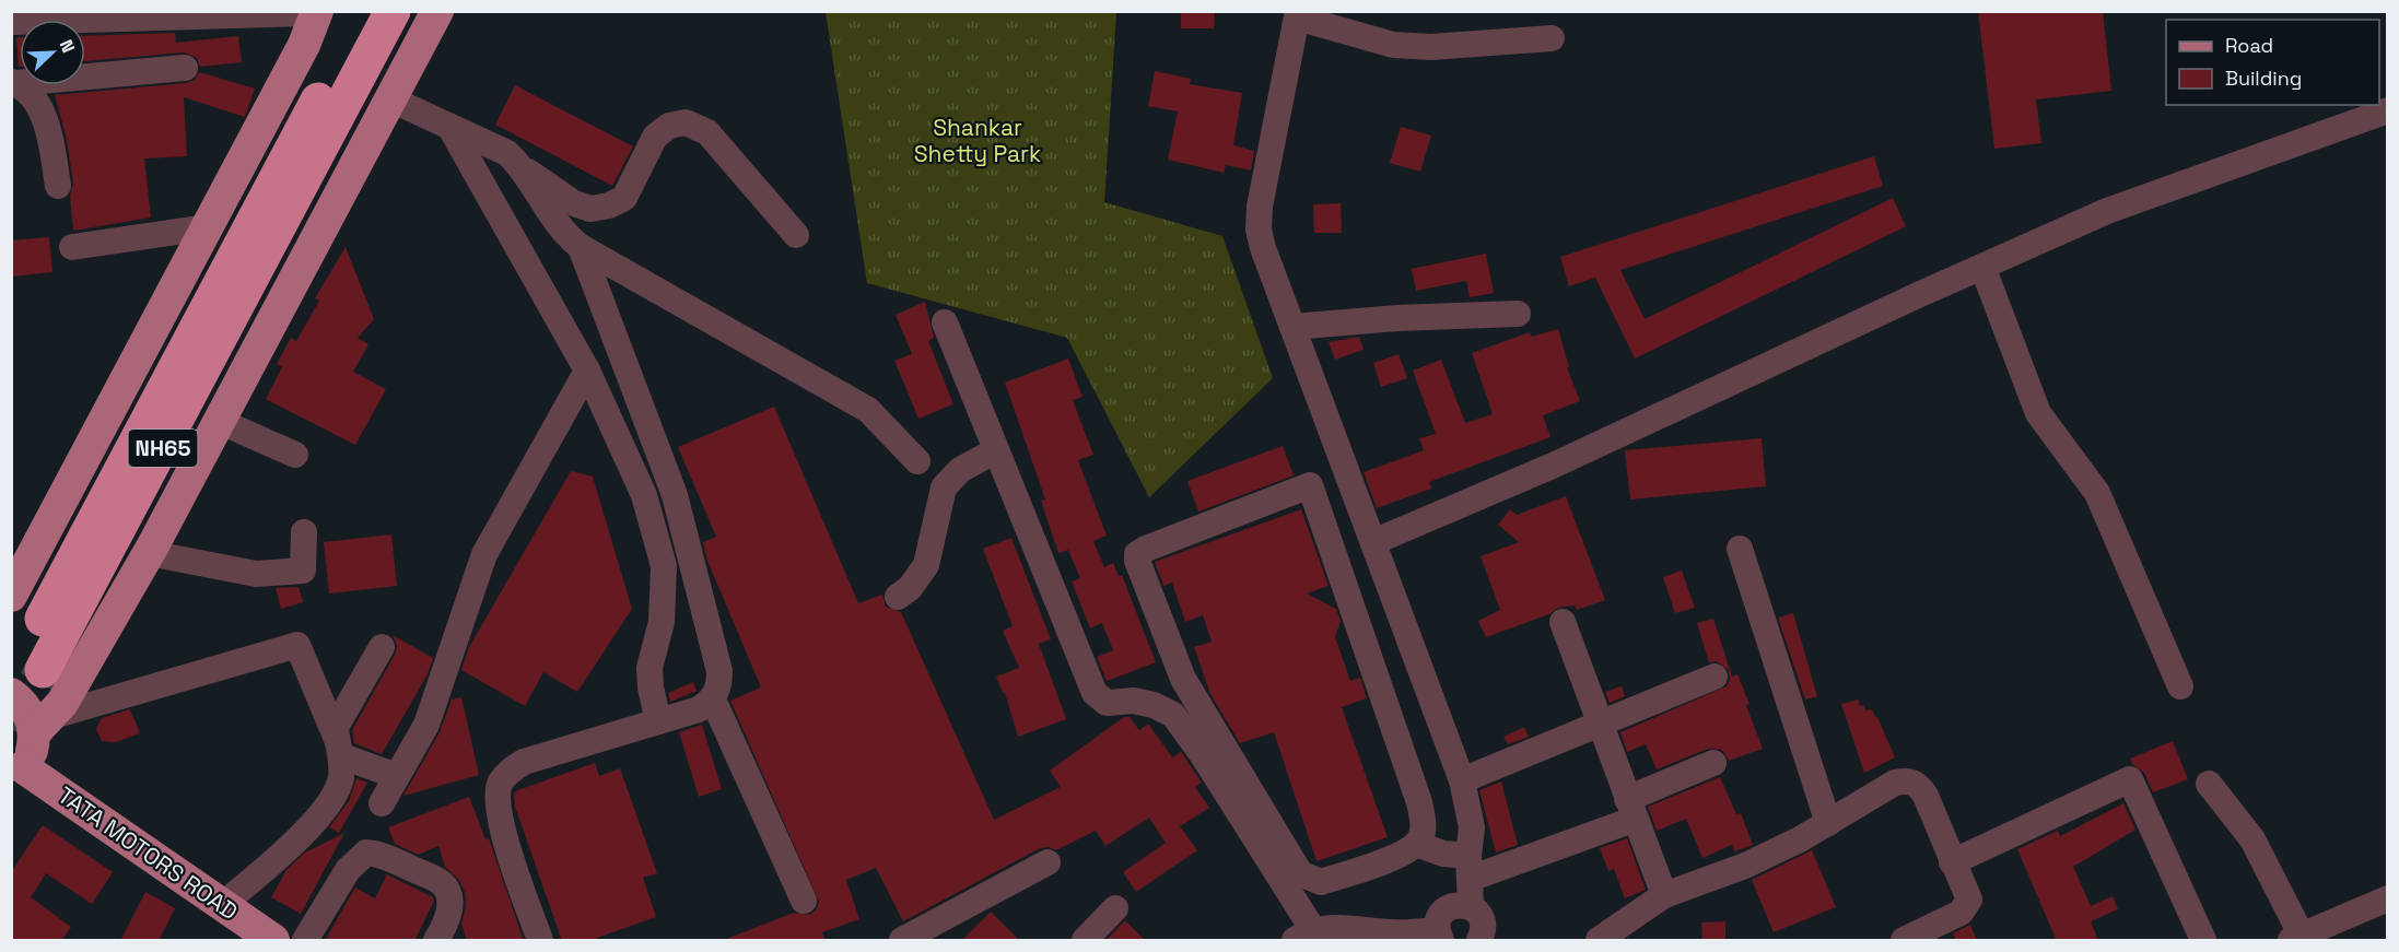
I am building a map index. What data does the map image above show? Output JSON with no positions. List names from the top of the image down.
{
  "streets": {
    "highway": ["NH65"],
    "main road": ["TATA MOTORS ROAD"]
  },
  "parks": ["Shankar Shetty Park"],
  "legend": ["Road", "Building"],
  "north": "top right"
}
